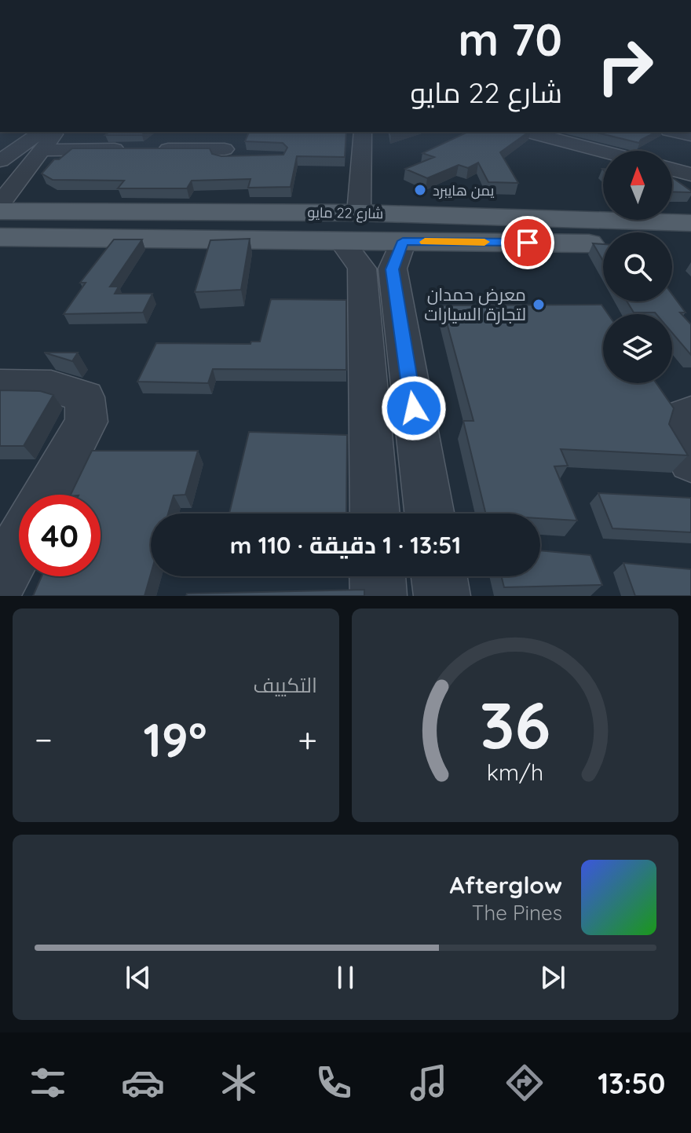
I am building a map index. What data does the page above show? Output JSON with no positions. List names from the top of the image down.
{
  "streets": {
    "main road": ["شارع 22 مايو"]
  },
  "places": ["يمن هايبرد", "معرض حمدان لتجارة السيارات"],
  "north": "top",
  "page": {
    "turn": ["70 m", "شارع 22 مايو"],
    "limit": "40",
    "trip": "13:51 · 1 دقيقة · 110 m",
    "tile": "التكييف",
    "heat": ["−", "19°", "+"],
    "song": ["Afterglow", "The Pines"],
    "tabs": "13:50",
    "gauge": ["36", "km/h"]
  }
}
